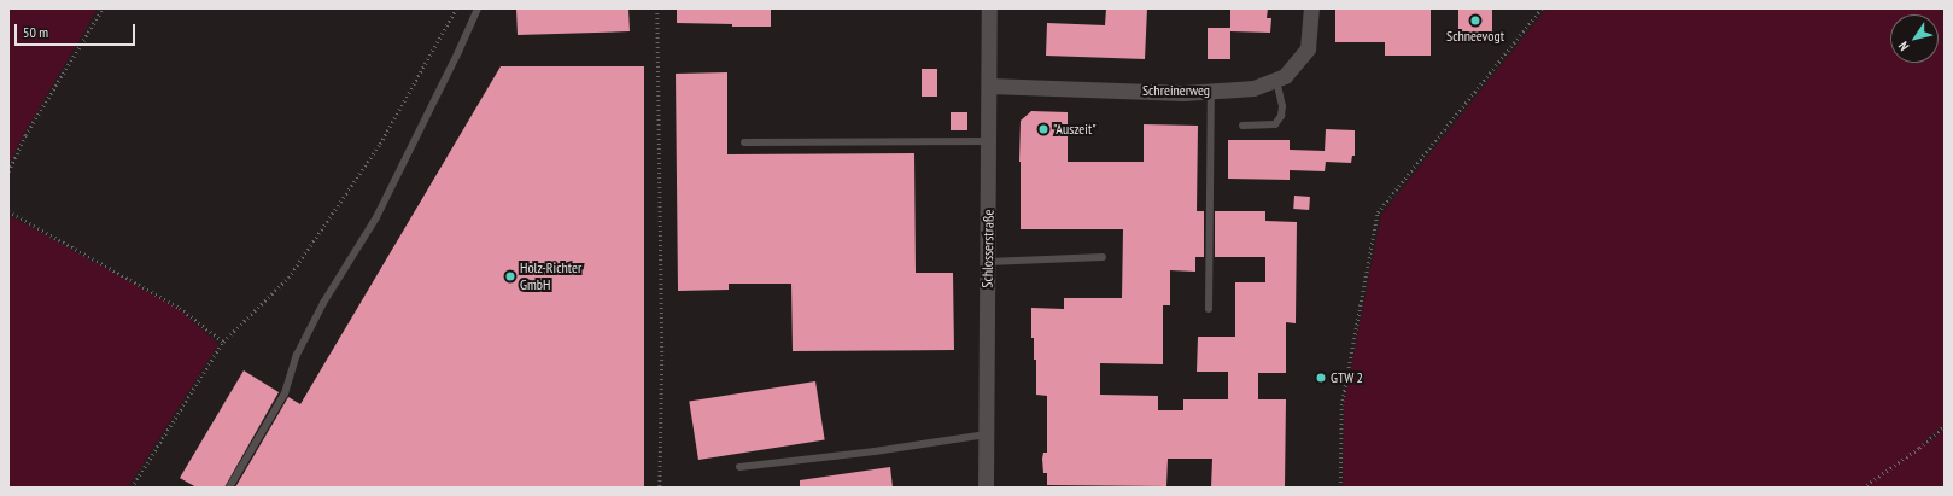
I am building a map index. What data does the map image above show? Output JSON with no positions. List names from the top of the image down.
{
  "streets": {
    "street": ["Schreinerweg", "Schlosserstraße"]
  },
  "crossings": [
    ["Schreinerweg", "Schlosserstraße"]
  ],
  "places": [
    "Schneevogt",
    "\"Auszeit\"",
    "Holz-Richter GmbH",
    "GTW 2"
  ],
  "scale_bar": "50 m",
  "north": "bottom left"
}
